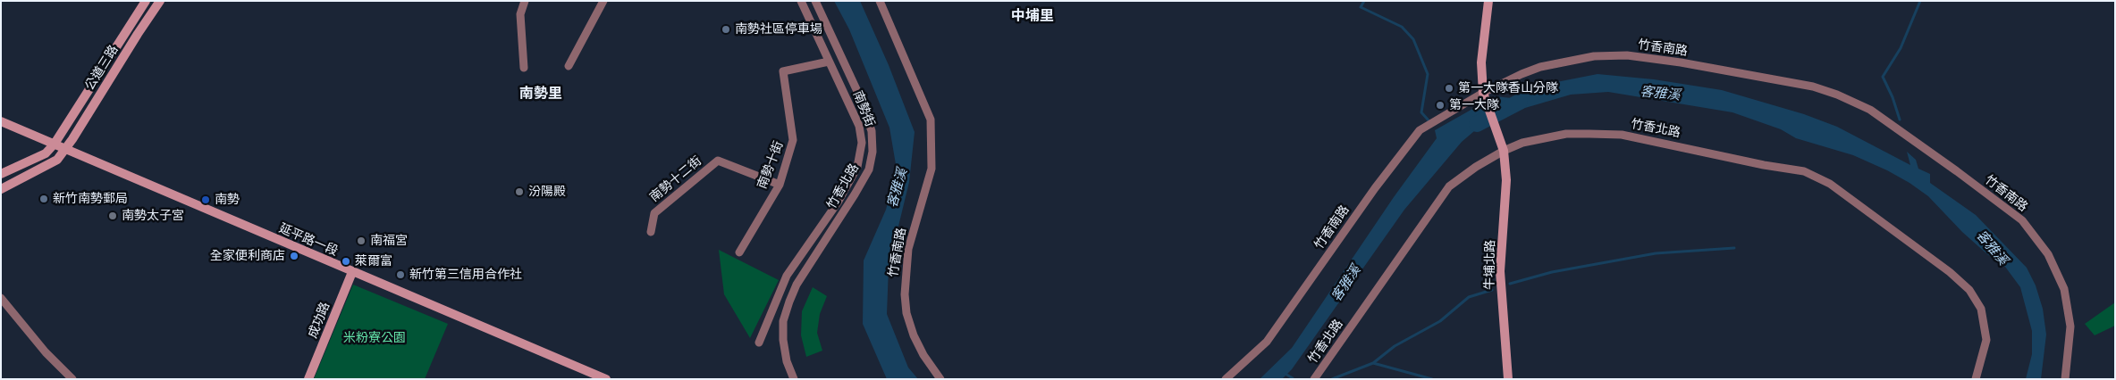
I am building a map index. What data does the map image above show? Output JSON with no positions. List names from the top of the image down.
{
  "streets": {
    "street": [
      "竹香南路",
      "公道三路",
      "南勢街",
      "竹香北路",
      "南勢十街",
      "南勢十二街",
      "延平路一段",
      "牛埔北路",
      "成功路"
    ]
  },
  "crossings": [
    ["竹香南路", "牛埔北路"],
    ["公道三路", "延平路一段"],
    ["南勢街", "南勢十街"],
    ["竹香北路", "牛埔北路"],
    ["南勢十街", "南勢十二街"],
    ["延平路一段", "成功路"]
  ],
  "districts": ["中埔里", "南勢里"],
  "water": ["客雅溪"],
  "parks": ["米粉寮公園"],
  "places": [
    "南勢社區停車場",
    "第一大隊香山分隊",
    "第一大隊",
    "汾陽殿",
    "新竹南勢郵局",
    "南勢",
    "南勢太子宮",
    "南福宮",
    "全家便利商店",
    "萊爾富",
    "新竹第三信用合作社"
  ]
}
